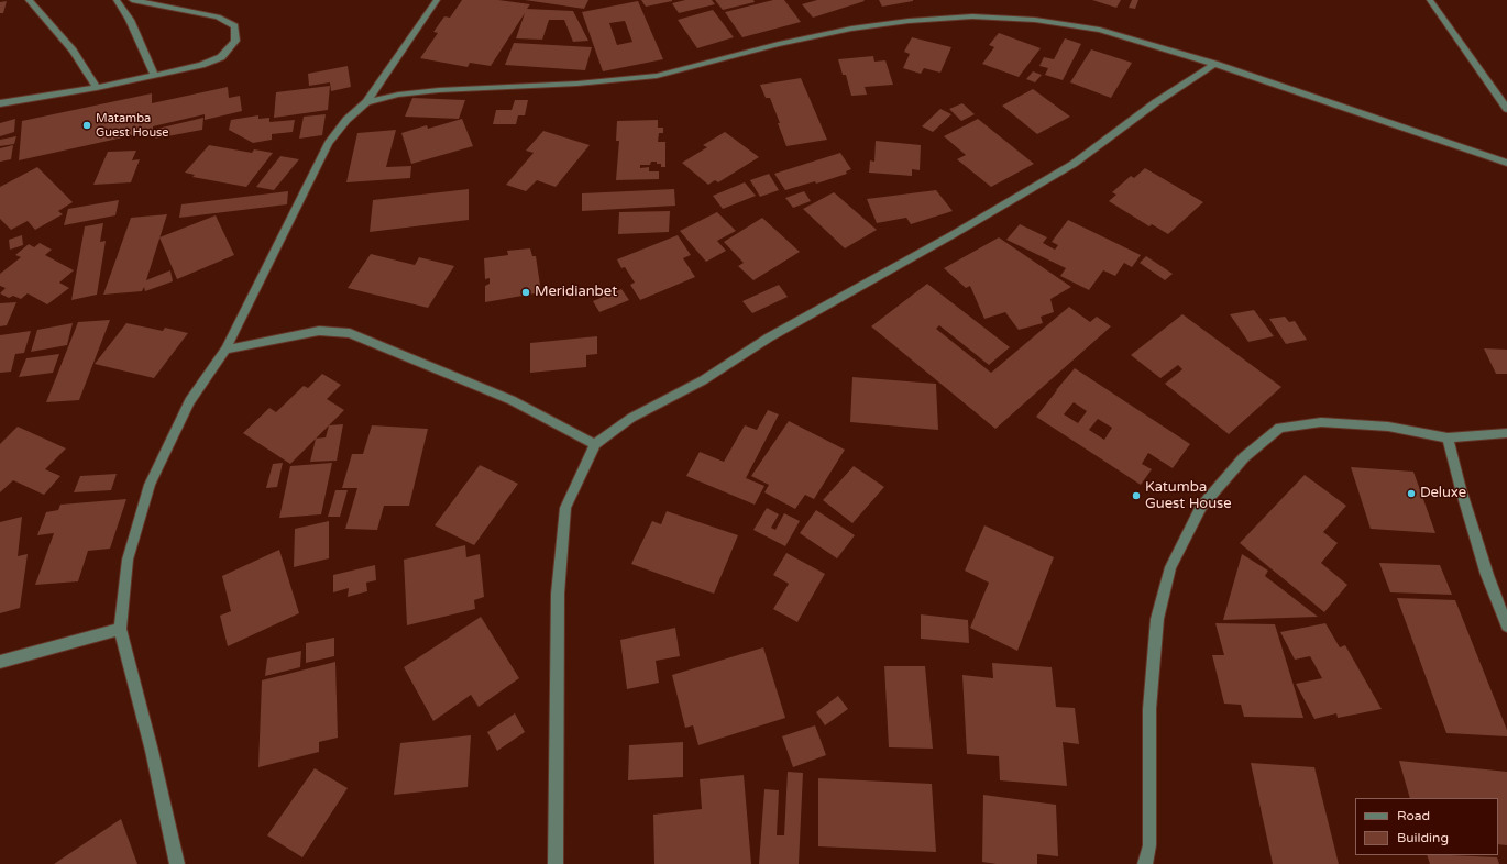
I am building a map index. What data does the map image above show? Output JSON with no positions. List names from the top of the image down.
{
  "places": [
    "Matamba Guest House",
    "Meridianbet",
    "Deluxe",
    "Katumba Guest House"
  ],
  "legend": ["Road", "Building"]
}
